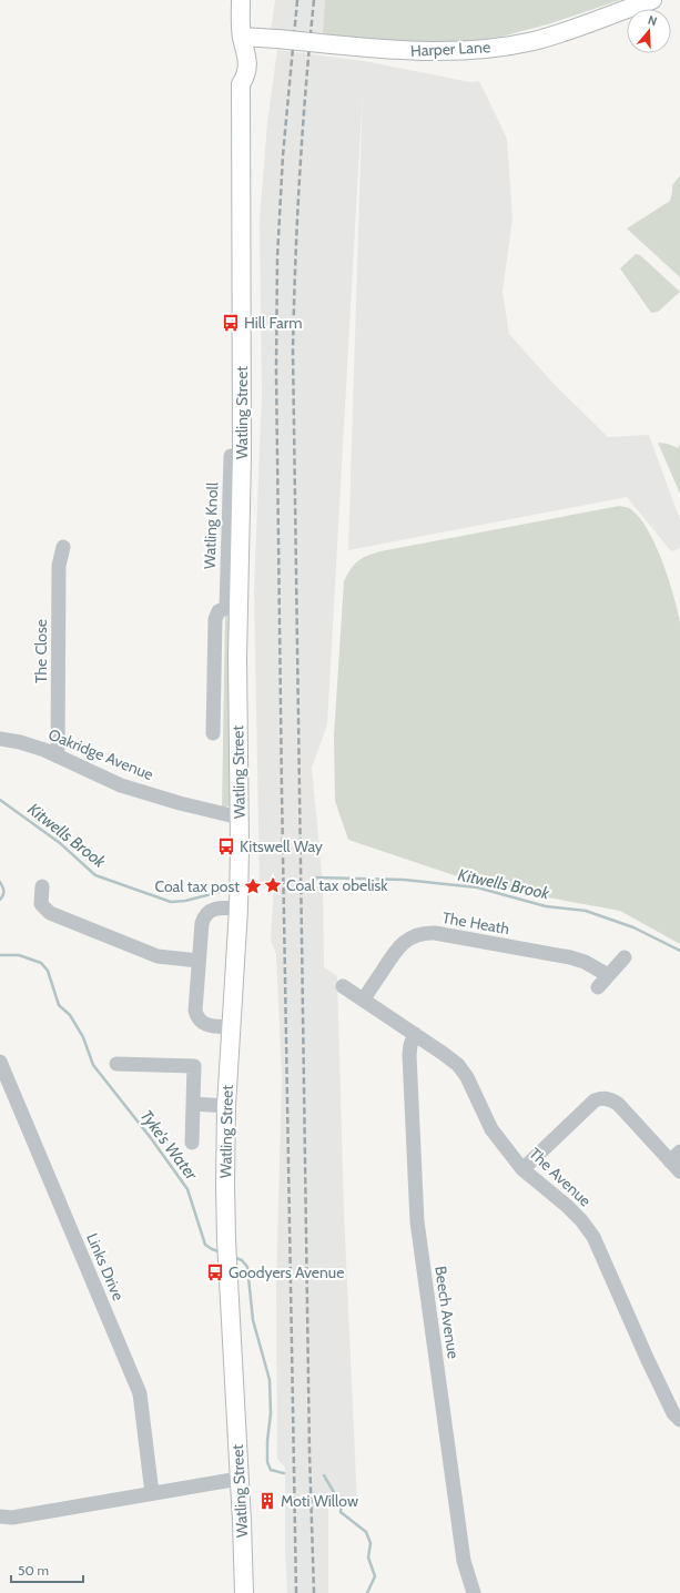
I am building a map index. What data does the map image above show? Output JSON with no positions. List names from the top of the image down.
{
  "streets": {
    "main road": ["Harper Lane", "Watling Street"],
    "street": [
      "The Close",
      "Oakridge Avenue",
      "The Heath",
      "The Avenue",
      "Links Drive",
      "Beech Avenue"
    ]
  },
  "crossings": [
    ["Harper Lane", "Watling Street"],
    ["Watling Street", "Oakridge Avenue"],
    ["The Close", "Oakridge Avenue"],
    ["The Heath", "The Avenue"],
    ["The Avenue", "Beech Avenue"]
  ],
  "water": ["Kitwells Brook", "Tyke's Water"],
  "places": {
    "bus stop": ["Hill Farm", "Kitswell Way", "Goodyers Avenue"],
    "place": ["Coal tax obelisk", "Coal tax post"],
    "building": ["Moti Willow"]
  },
  "scale_bar": "50 m",
  "north": "top"
}
